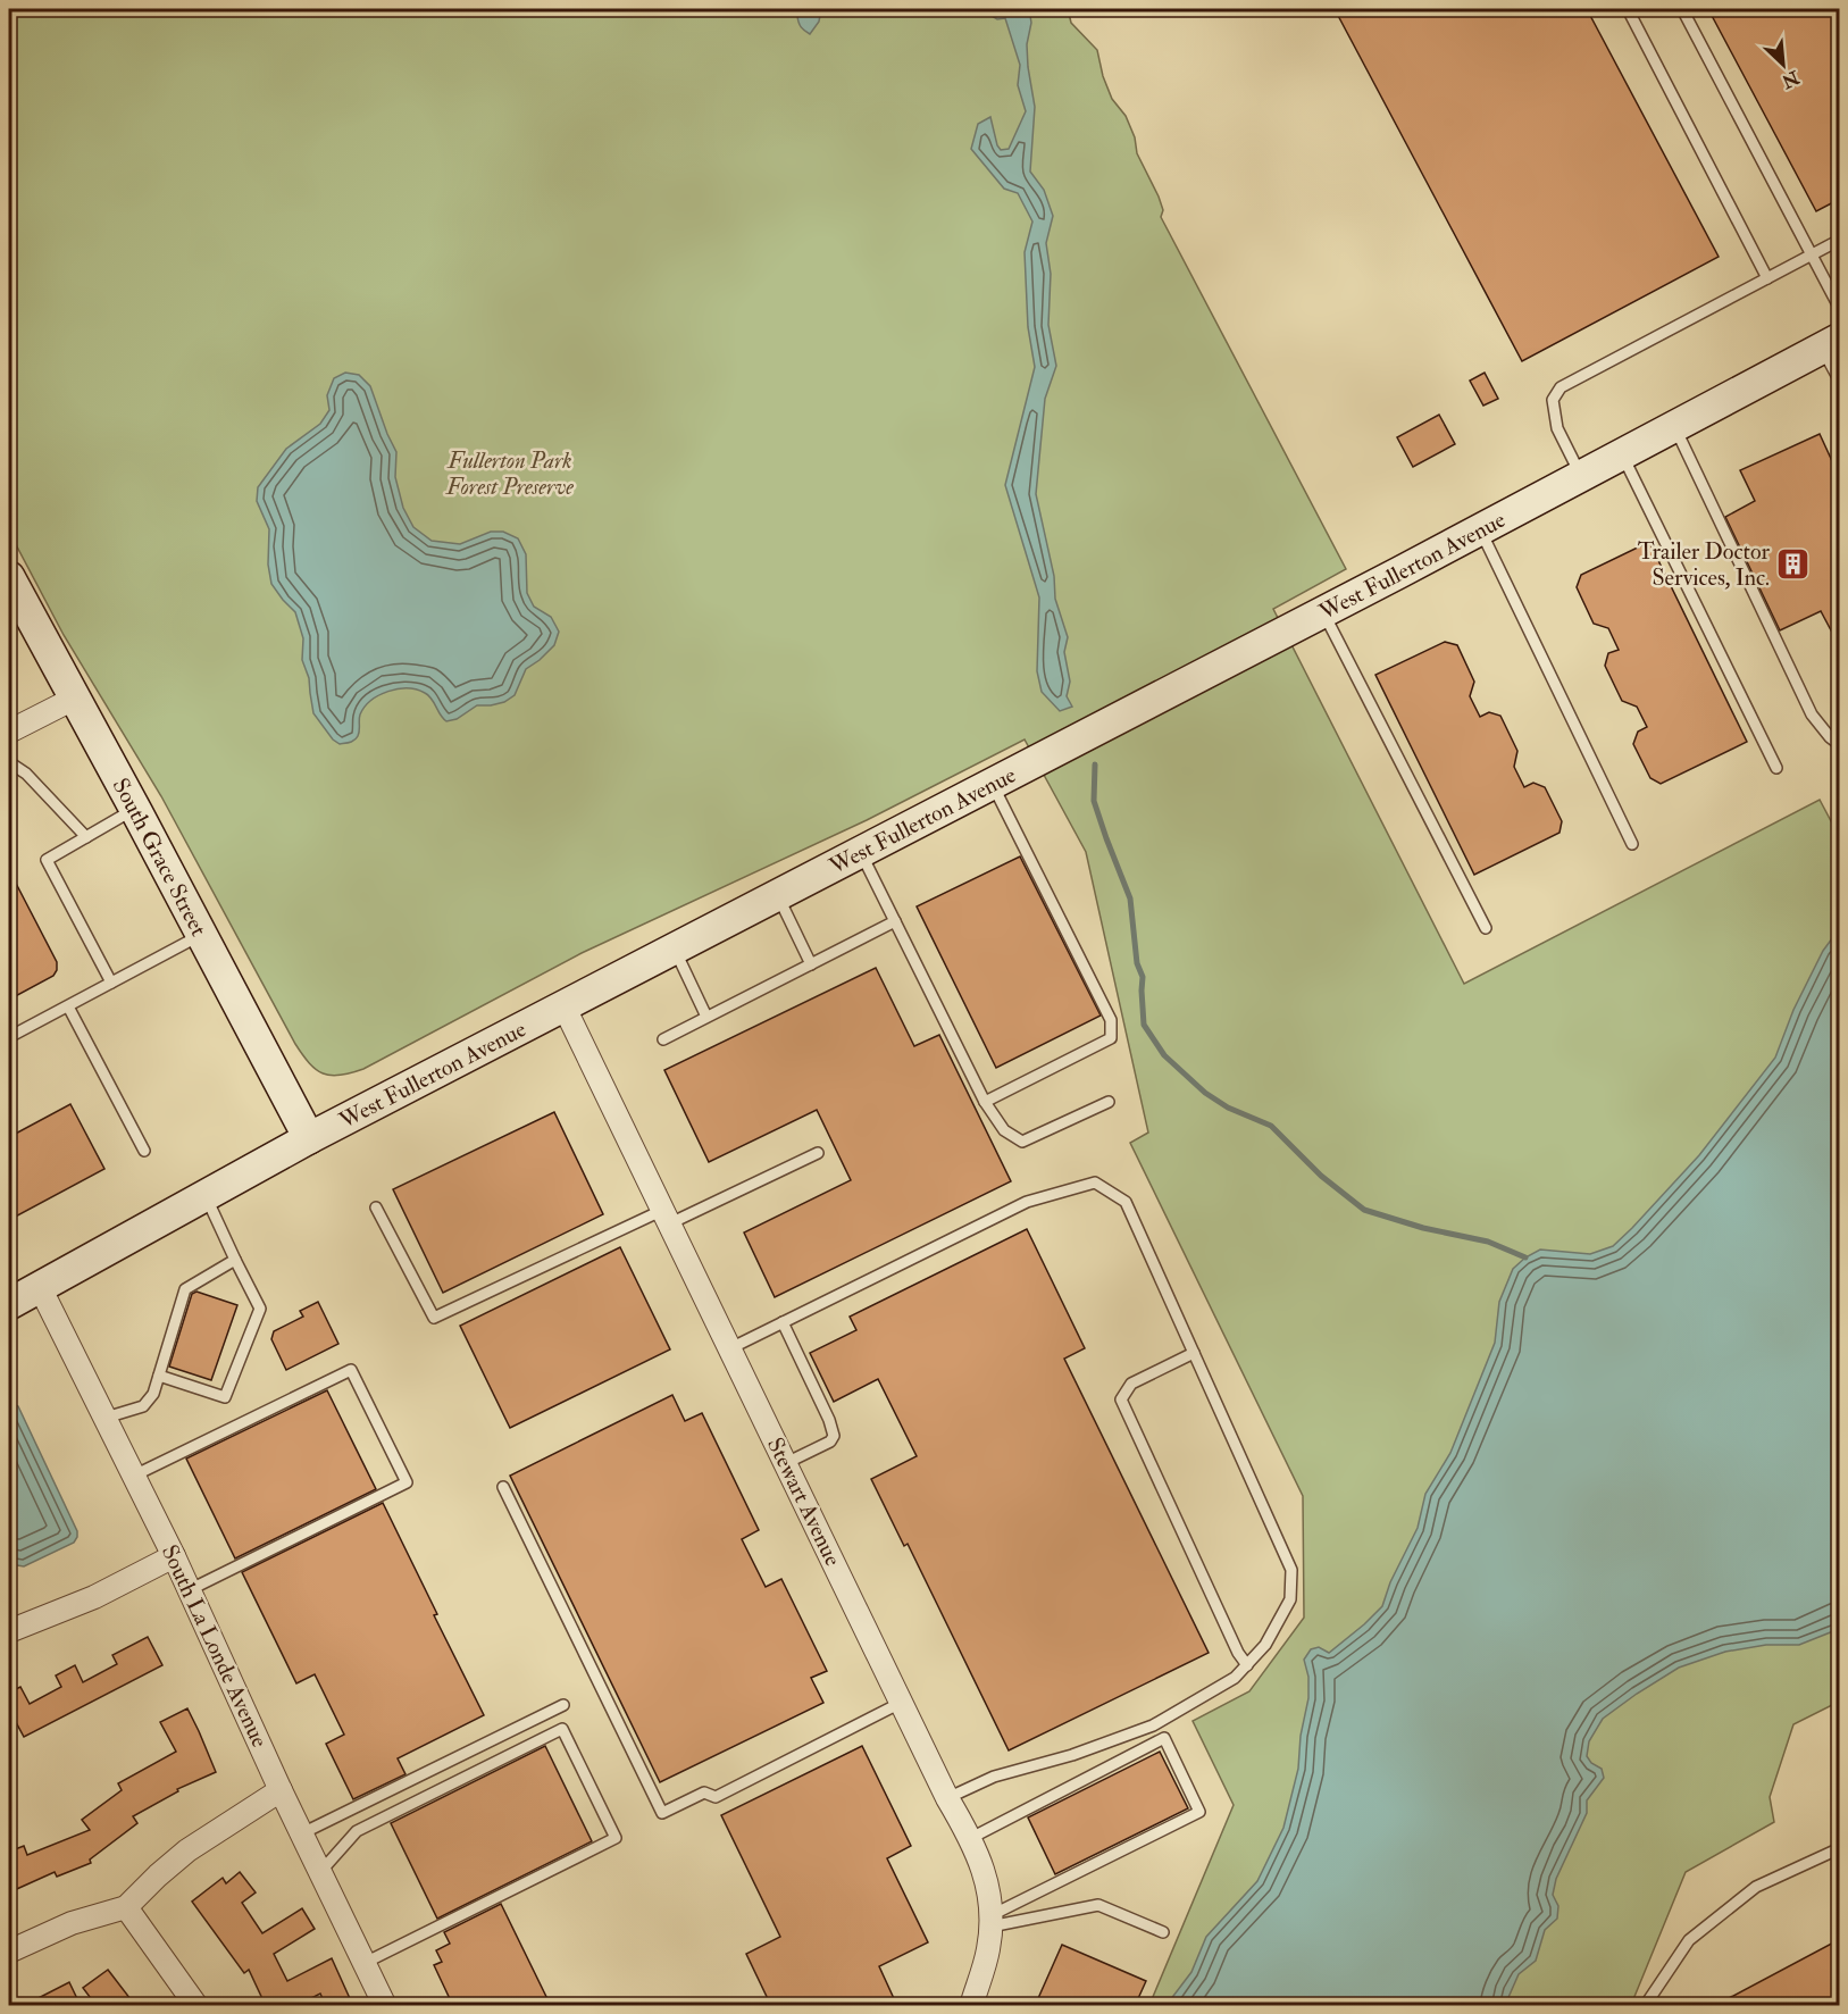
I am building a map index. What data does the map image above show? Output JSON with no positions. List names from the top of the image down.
{
  "streets": {
    "street": [
      "West Fullerton Avenue",
      "South Grace Street",
      "Stewart Avenue",
      "South La Londe Avenue"
    ]
  },
  "crossings": [
    ["West Fullerton Avenue", "South Grace Street"],
    ["West Fullerton Avenue", "Stewart Avenue"],
    ["West Fullerton Avenue", "South La Londe Avenue"]
  ],
  "parks": ["Fullerton Park Forest Preserve"],
  "places": {
    "building": ["Trailer Doctor Services, Inc."]
  },
  "north": "bottom right"
}
